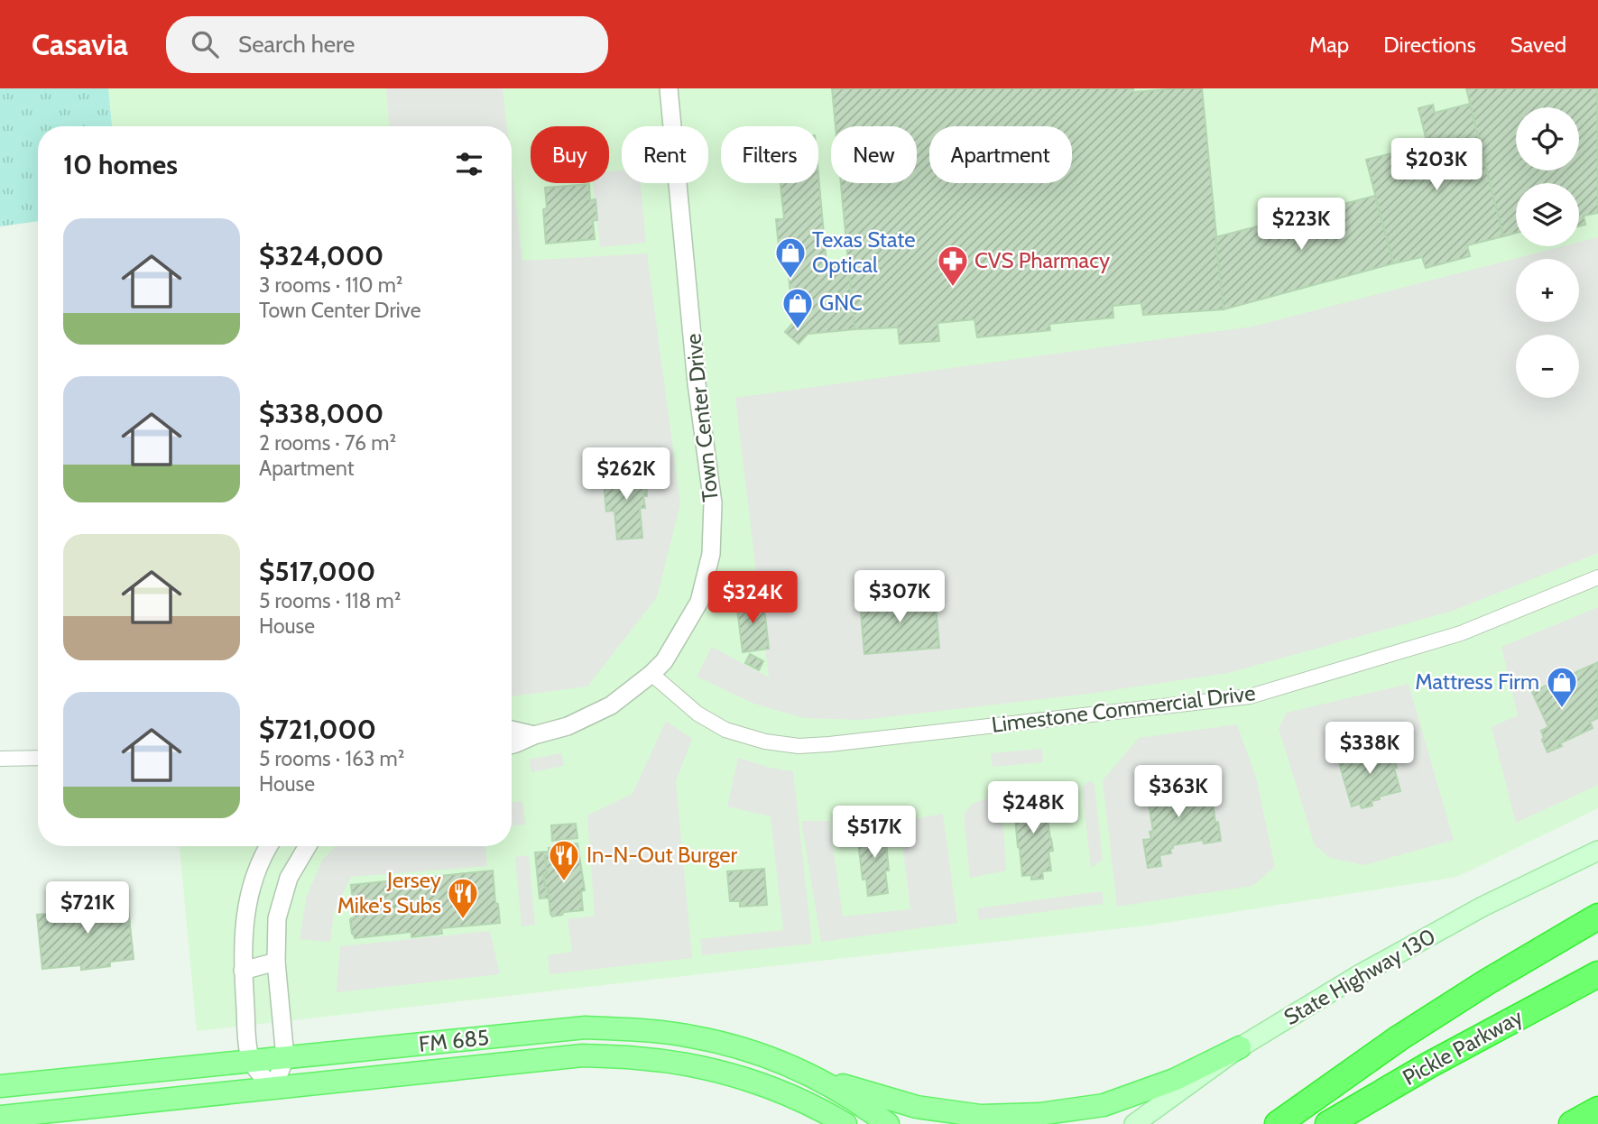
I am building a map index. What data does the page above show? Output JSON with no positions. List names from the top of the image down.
{
  "streets": {
    "highway": ["Pickle Parkway"],
    "main road": ["State Highway 130", "FM 685"],
    "street": ["Town Center Drive", "Limestone Commercial Drive"]
  },
  "crossings": [
    ["Town Center Drive", "Limestone Commercial Drive"],
    ["State Highway 130", "FM 685"]
  ],
  "places": {
    "shop": ["Texas State Optical", "GNC", "Mattress Firm"],
    "pharmacy": ["CVS Pharmacy"],
    "restaurant": ["In-N-Out Burger", "Jersey Mike's Subs"]
  },
  "page": {
    "header": "Casavia",
    "search": "Search here",
    "nav": ["Map", "Directions", "Saved"],
    "map_buttons": ["+", "−"],
    "chip": [
      "Buy",
      "Rent",
      "Filters",
      "New",
      "Apartment"
    ],
    "heading": "10 homes",
    "price": [
      "$203K",
      "$223K",
      "$262K",
      "$307K",
      "$324K",
      "$338K",
      "$363K",
      "$248K",
      "$517K",
      "$721K"
    ],
    "list": [
      {
        "name": "$324,000",
        "note": "3 rooms · 110 m² · Town Center Drive"
      },
      {
        "name": "$338,000",
        "note": "2 rooms · 76 m² · Apartment"
      },
      {
        "name": "$517,000",
        "note": "5 rooms · 118 m² · House"
      },
      {
        "name": "$721,000",
        "note": "5 rooms · 163 m² · House"
      }
    ]
  }
}
